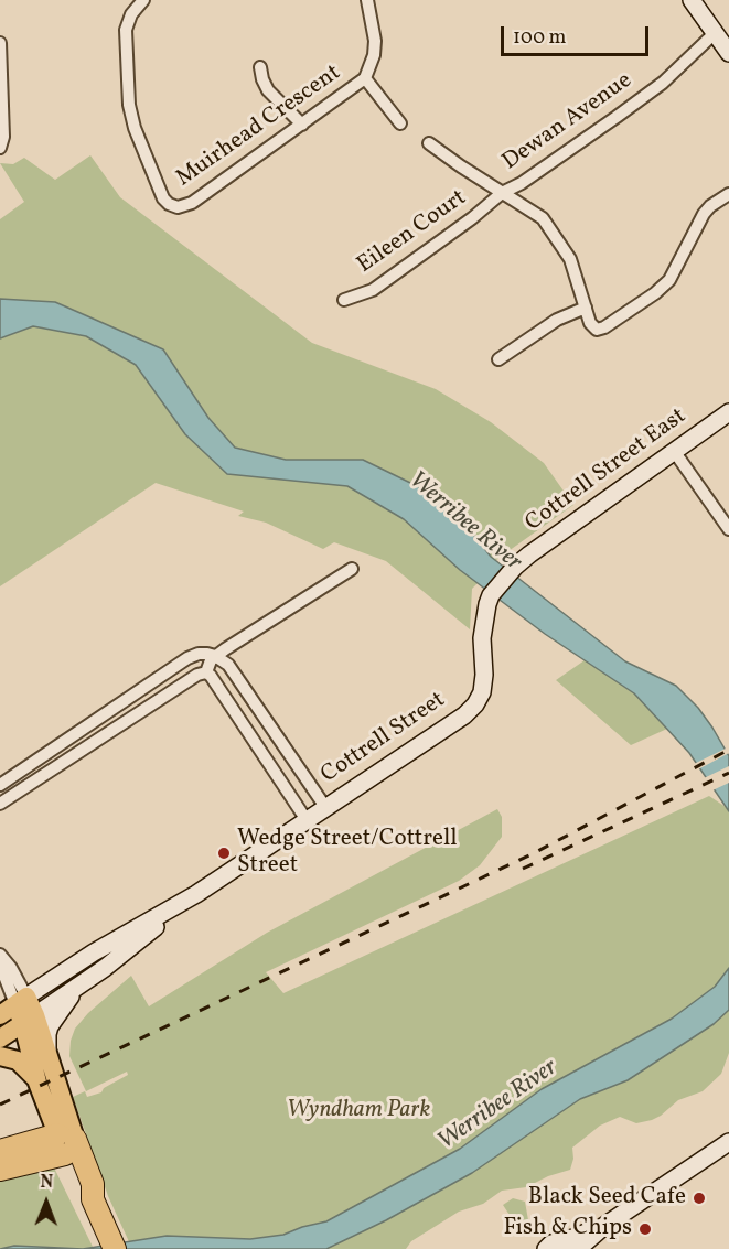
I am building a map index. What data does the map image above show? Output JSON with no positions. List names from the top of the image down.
{
  "streets": {
    "main road": ["Cottrell Street"],
    "street": [
      "Dewan Avenue",
      "Muirhead Crescent",
      "Eileen Court",
      "Cottrell Street East"
    ]
  },
  "crossings": [
    ["Dewan Avenue", "Eileen Court"],
    ["Cottrell Street East", "Cottrell Street"]
  ],
  "water": ["Werribee River"],
  "parks": ["Wyndham Park"],
  "places": ["Wedge Street/Cottrell Street", "Black Seed Cafe", "Fish & Chips"],
  "scale_bar": "100 m",
  "north": "top"
}
